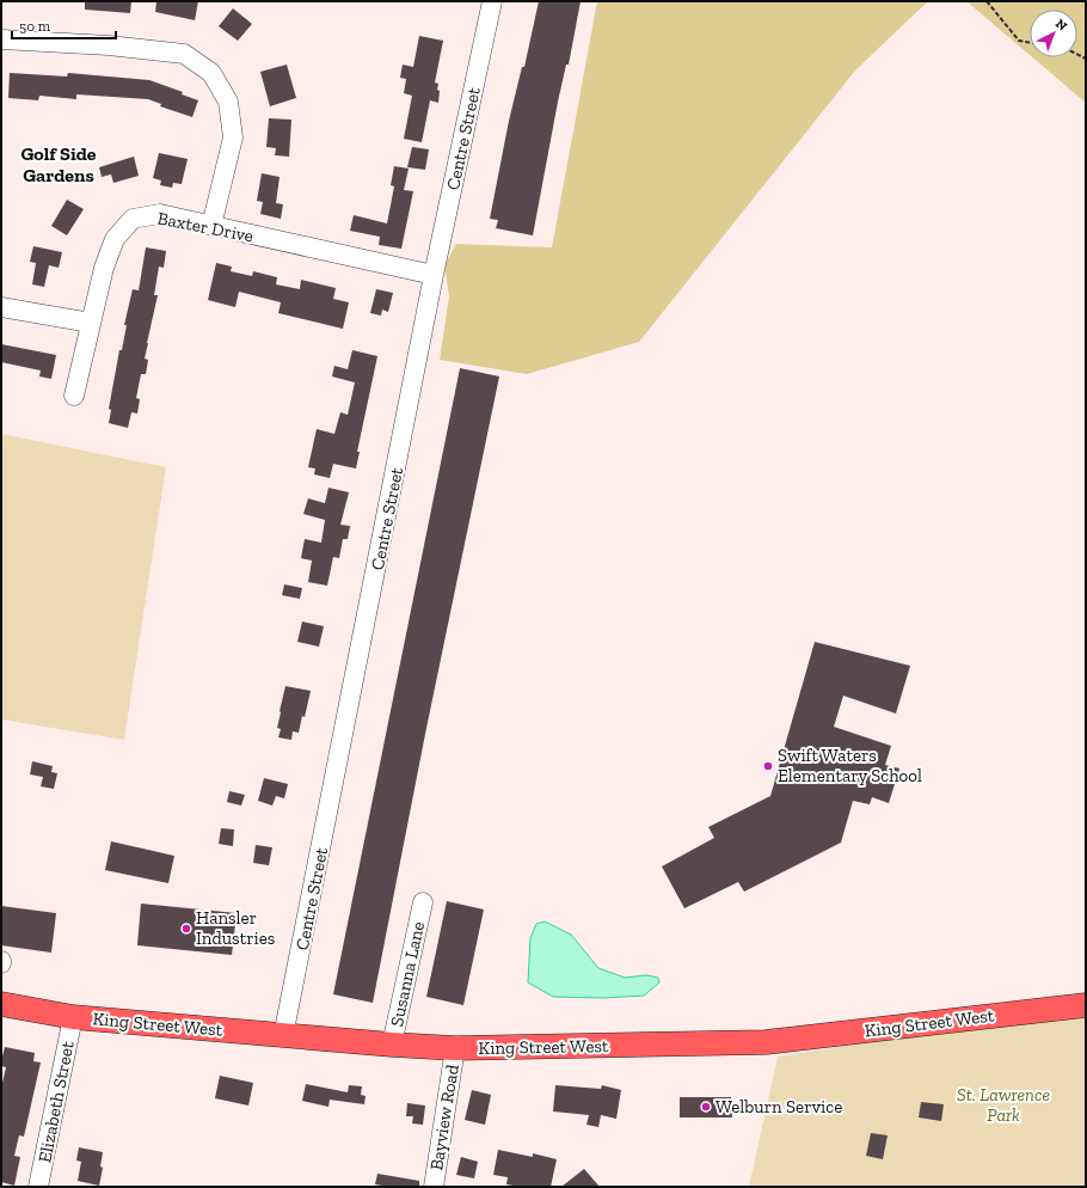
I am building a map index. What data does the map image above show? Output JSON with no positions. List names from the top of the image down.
{
  "streets": {
    "main road": ["King Street West"],
    "street": [
      "Centre Street",
      "Baxter Drive",
      "Susanna Lane",
      "Elizabeth Street",
      "Bayview Road"
    ]
  },
  "crossings": [
    ["Centre Street", "Baxter Drive"],
    ["Centre Street", "King Street West"],
    ["Susanna Lane", "King Street West"],
    ["King Street West", "Elizabeth Street"],
    ["King Street West", "Bayview Road"]
  ],
  "districts": ["Golf Side Gardens"],
  "parks": ["St. Lawrence Park"],
  "places": ["Swift Waters Elementary School", "Hansler Industries", "Welburn Service"],
  "scale_bar": "50 m",
  "north": "top right"
}
